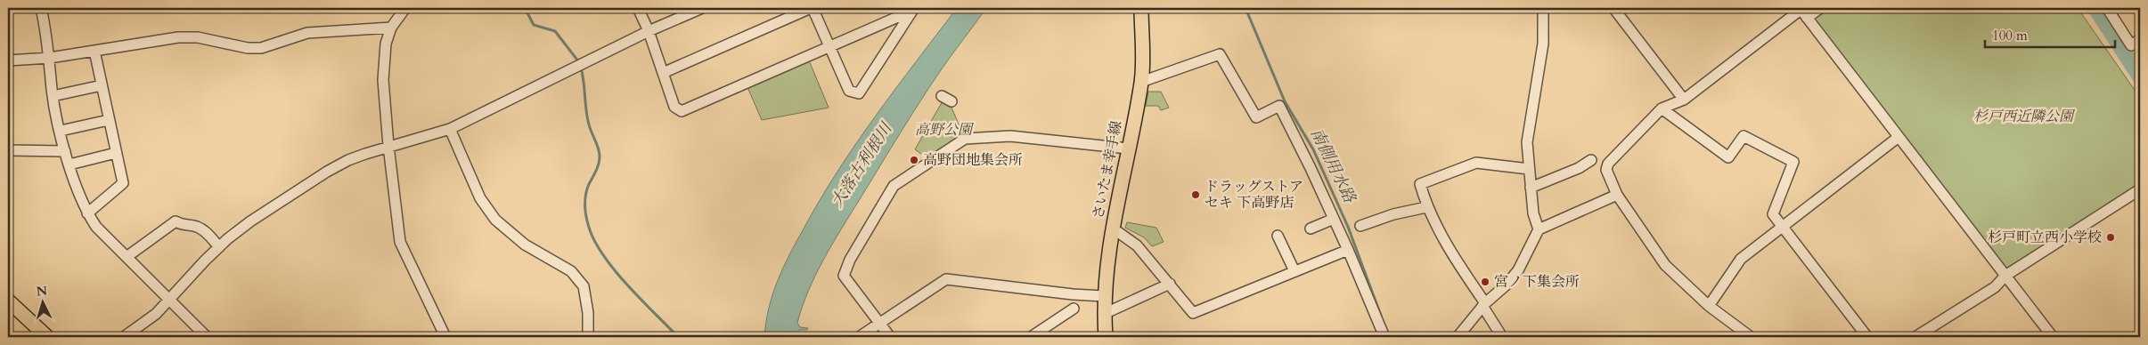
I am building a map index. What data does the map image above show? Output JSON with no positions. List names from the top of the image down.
{
  "streets": {
    "main road": ["さいたま幸手線"]
  },
  "water": ["大落古利根川", "南側用水路"],
  "parks": ["杉戸西近隣公園", "高野公園"],
  "places": [
    "高野団地集会所",
    "ドラッグストア セキ 下高野店",
    "杉戸町立西小学校",
    "宮ノ下集会所"
  ],
  "scale_bar": "100 m",
  "north": "top"
}
